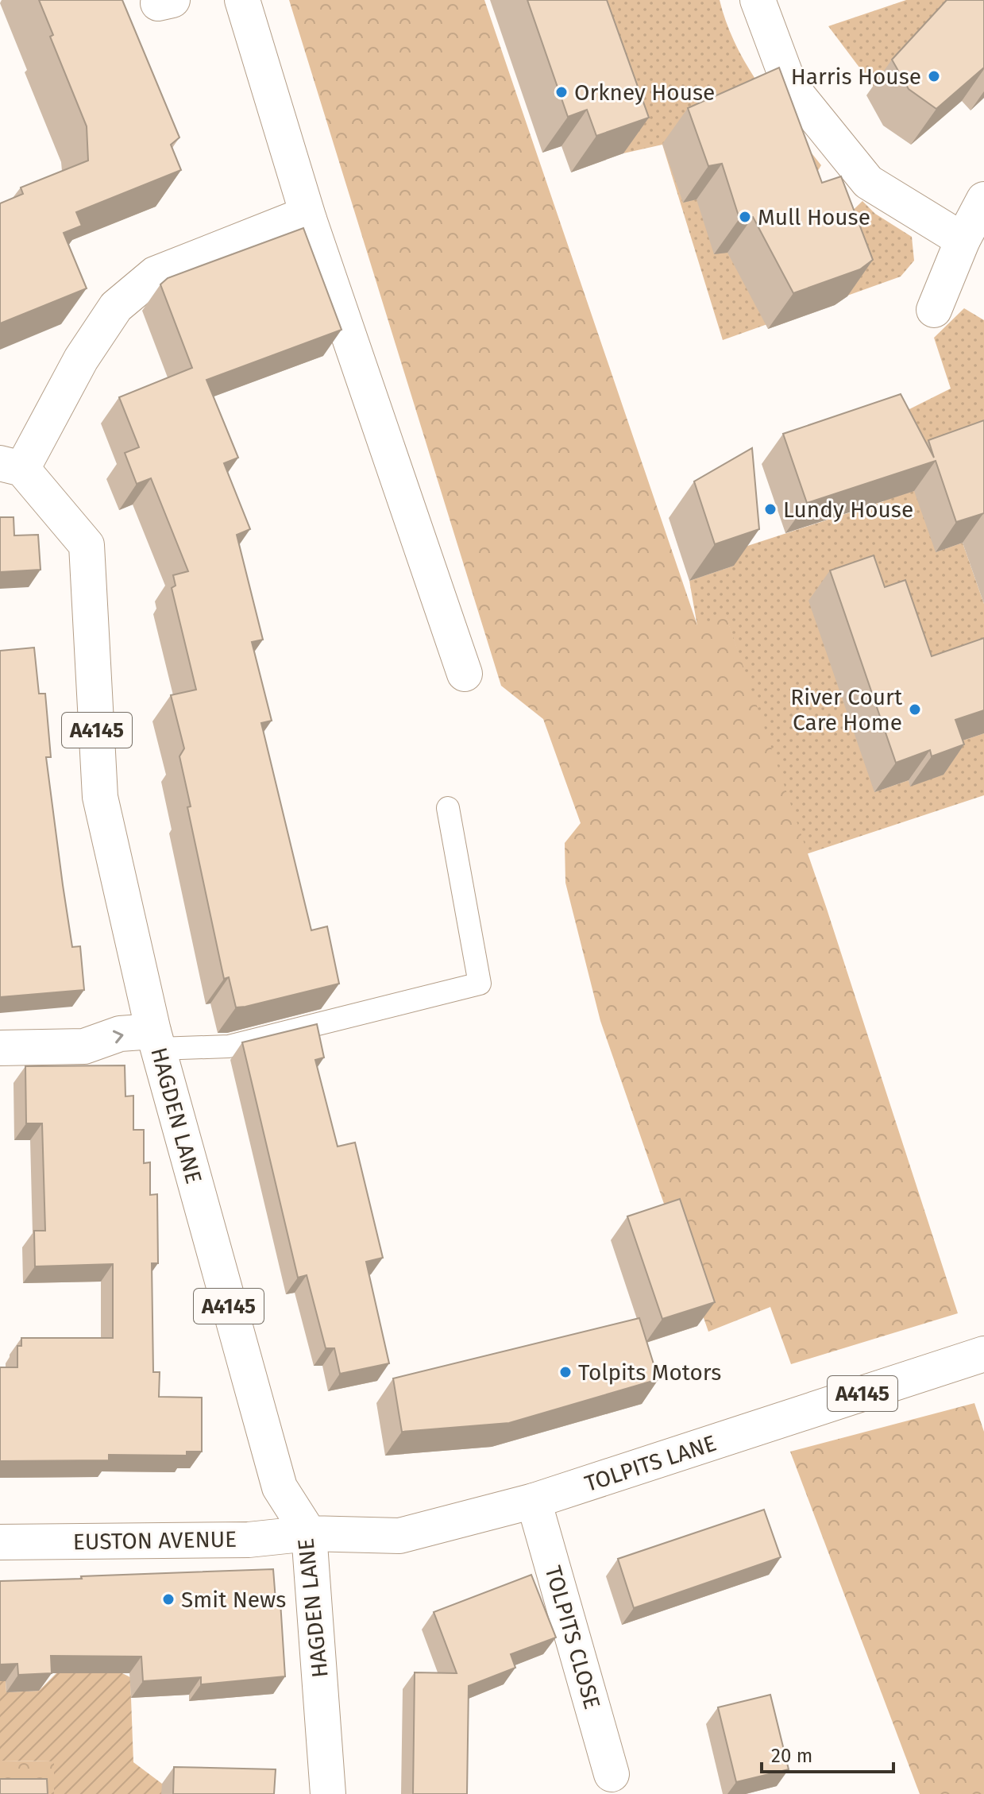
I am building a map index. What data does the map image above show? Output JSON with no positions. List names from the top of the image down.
{
  "streets": {
    "street": [
      "A4145",
      "HAGDEN LANE",
      "TOLPITS LANE",
      "EUSTON AVENUE",
      "TOLPITS CLOSE"
    ]
  },
  "crossings": [
    ["HAGDEN LANE", "TOLPITS LANE"],
    ["HAGDEN LANE", "EUSTON AVENUE"],
    ["TOLPITS LANE", "EUSTON AVENUE"],
    ["TOLPITS LANE", "TOLPITS CLOSE"]
  ],
  "places": [
    "Harris House",
    "Orkney House",
    "Mull House",
    "Lundy House",
    "River Court Care Home",
    "Tolpits Motors",
    "Smit News"
  ],
  "scale_bar": "20 m"
}
